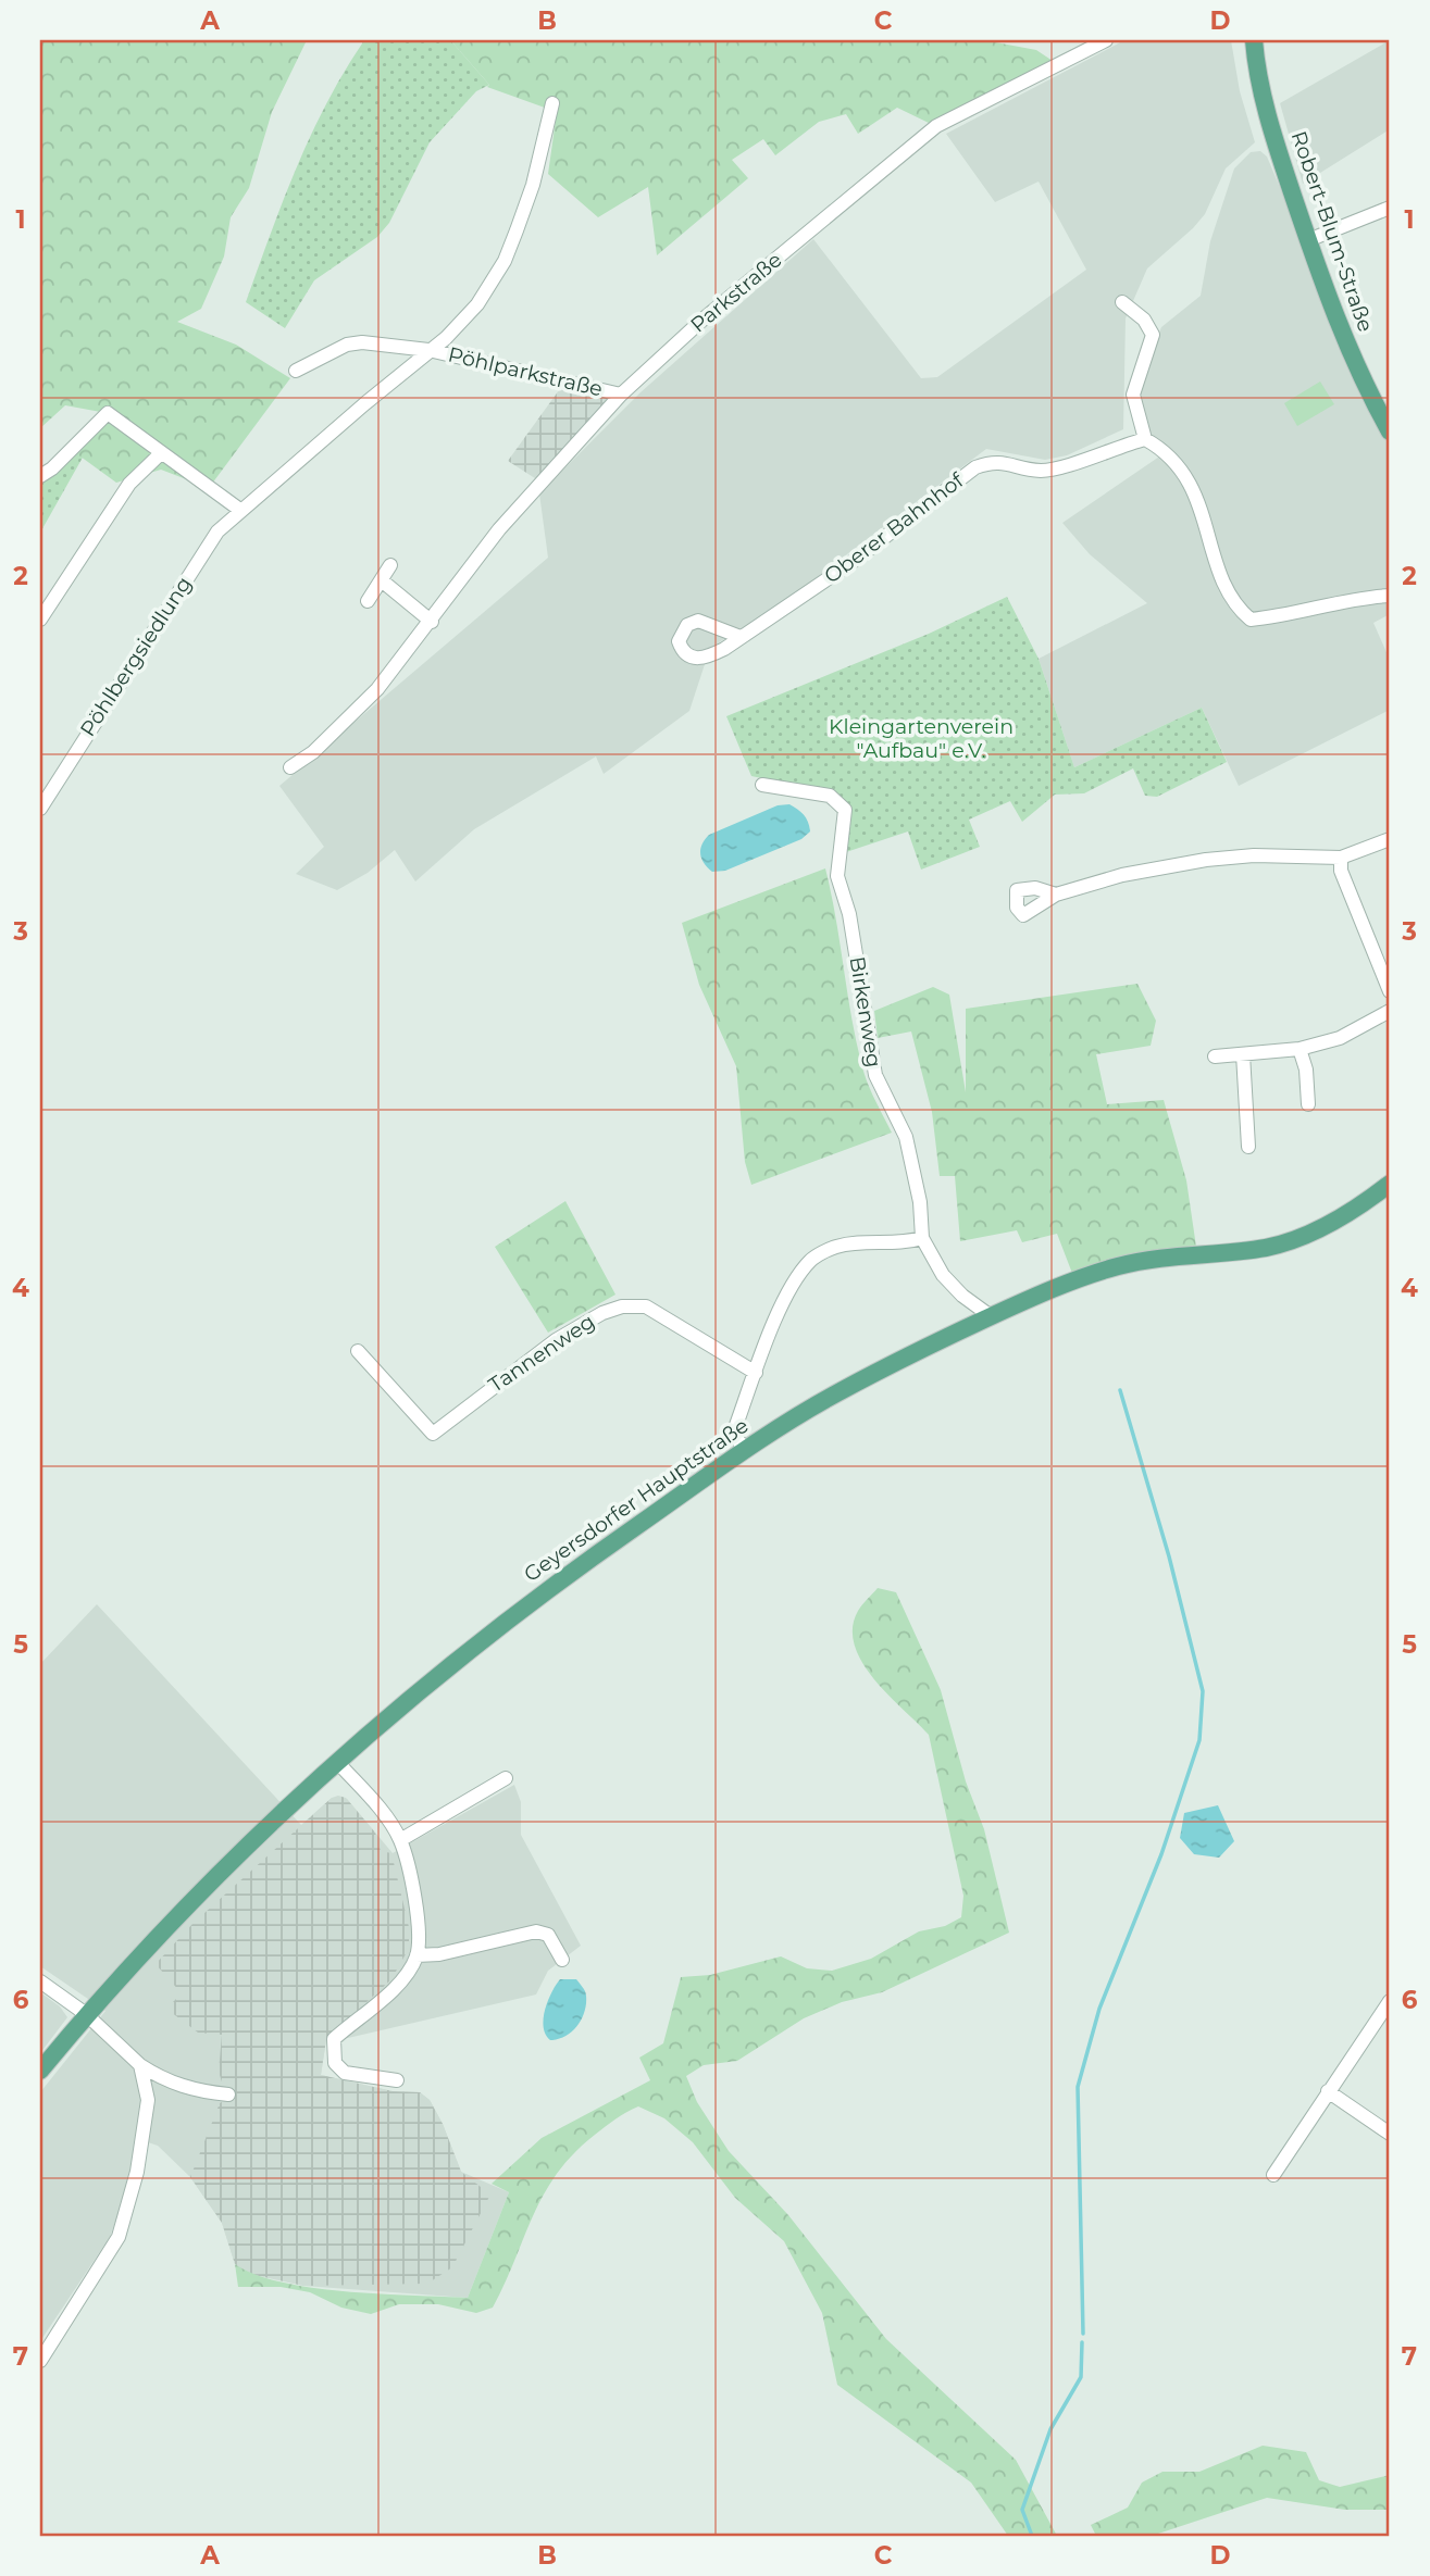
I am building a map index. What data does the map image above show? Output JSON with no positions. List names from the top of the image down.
{
  "streets": {
    "main road": ["Robert-Blum-Straße", "Geyersdorfer Hauptstraße"],
    "street": [
      "Parkstraße",
      "Pöhlparkstraße",
      "Oberer Bahnhof",
      "Pöhlbergsiedlung",
      "Birkenweg",
      "Tannenweg"
    ]
  },
  "crossings": [
    ["Parkstraße", "Pöhlparkstraße"],
    ["Pöhlparkstraße", "Pöhlbergsiedlung"],
    ["Birkenweg", "Geyersdorfer Hauptstraße"]
  ],
  "parks": ["Kleingartenverein \"Aufbau\" e.V."],
  "grid": {
    "columns": [
      "A",
      "B",
      "C",
      "D"
    ],
    "rows": [
      "1",
      "2",
      "3",
      "4",
      "5",
      "6",
      "7"
    ]
  }
}
